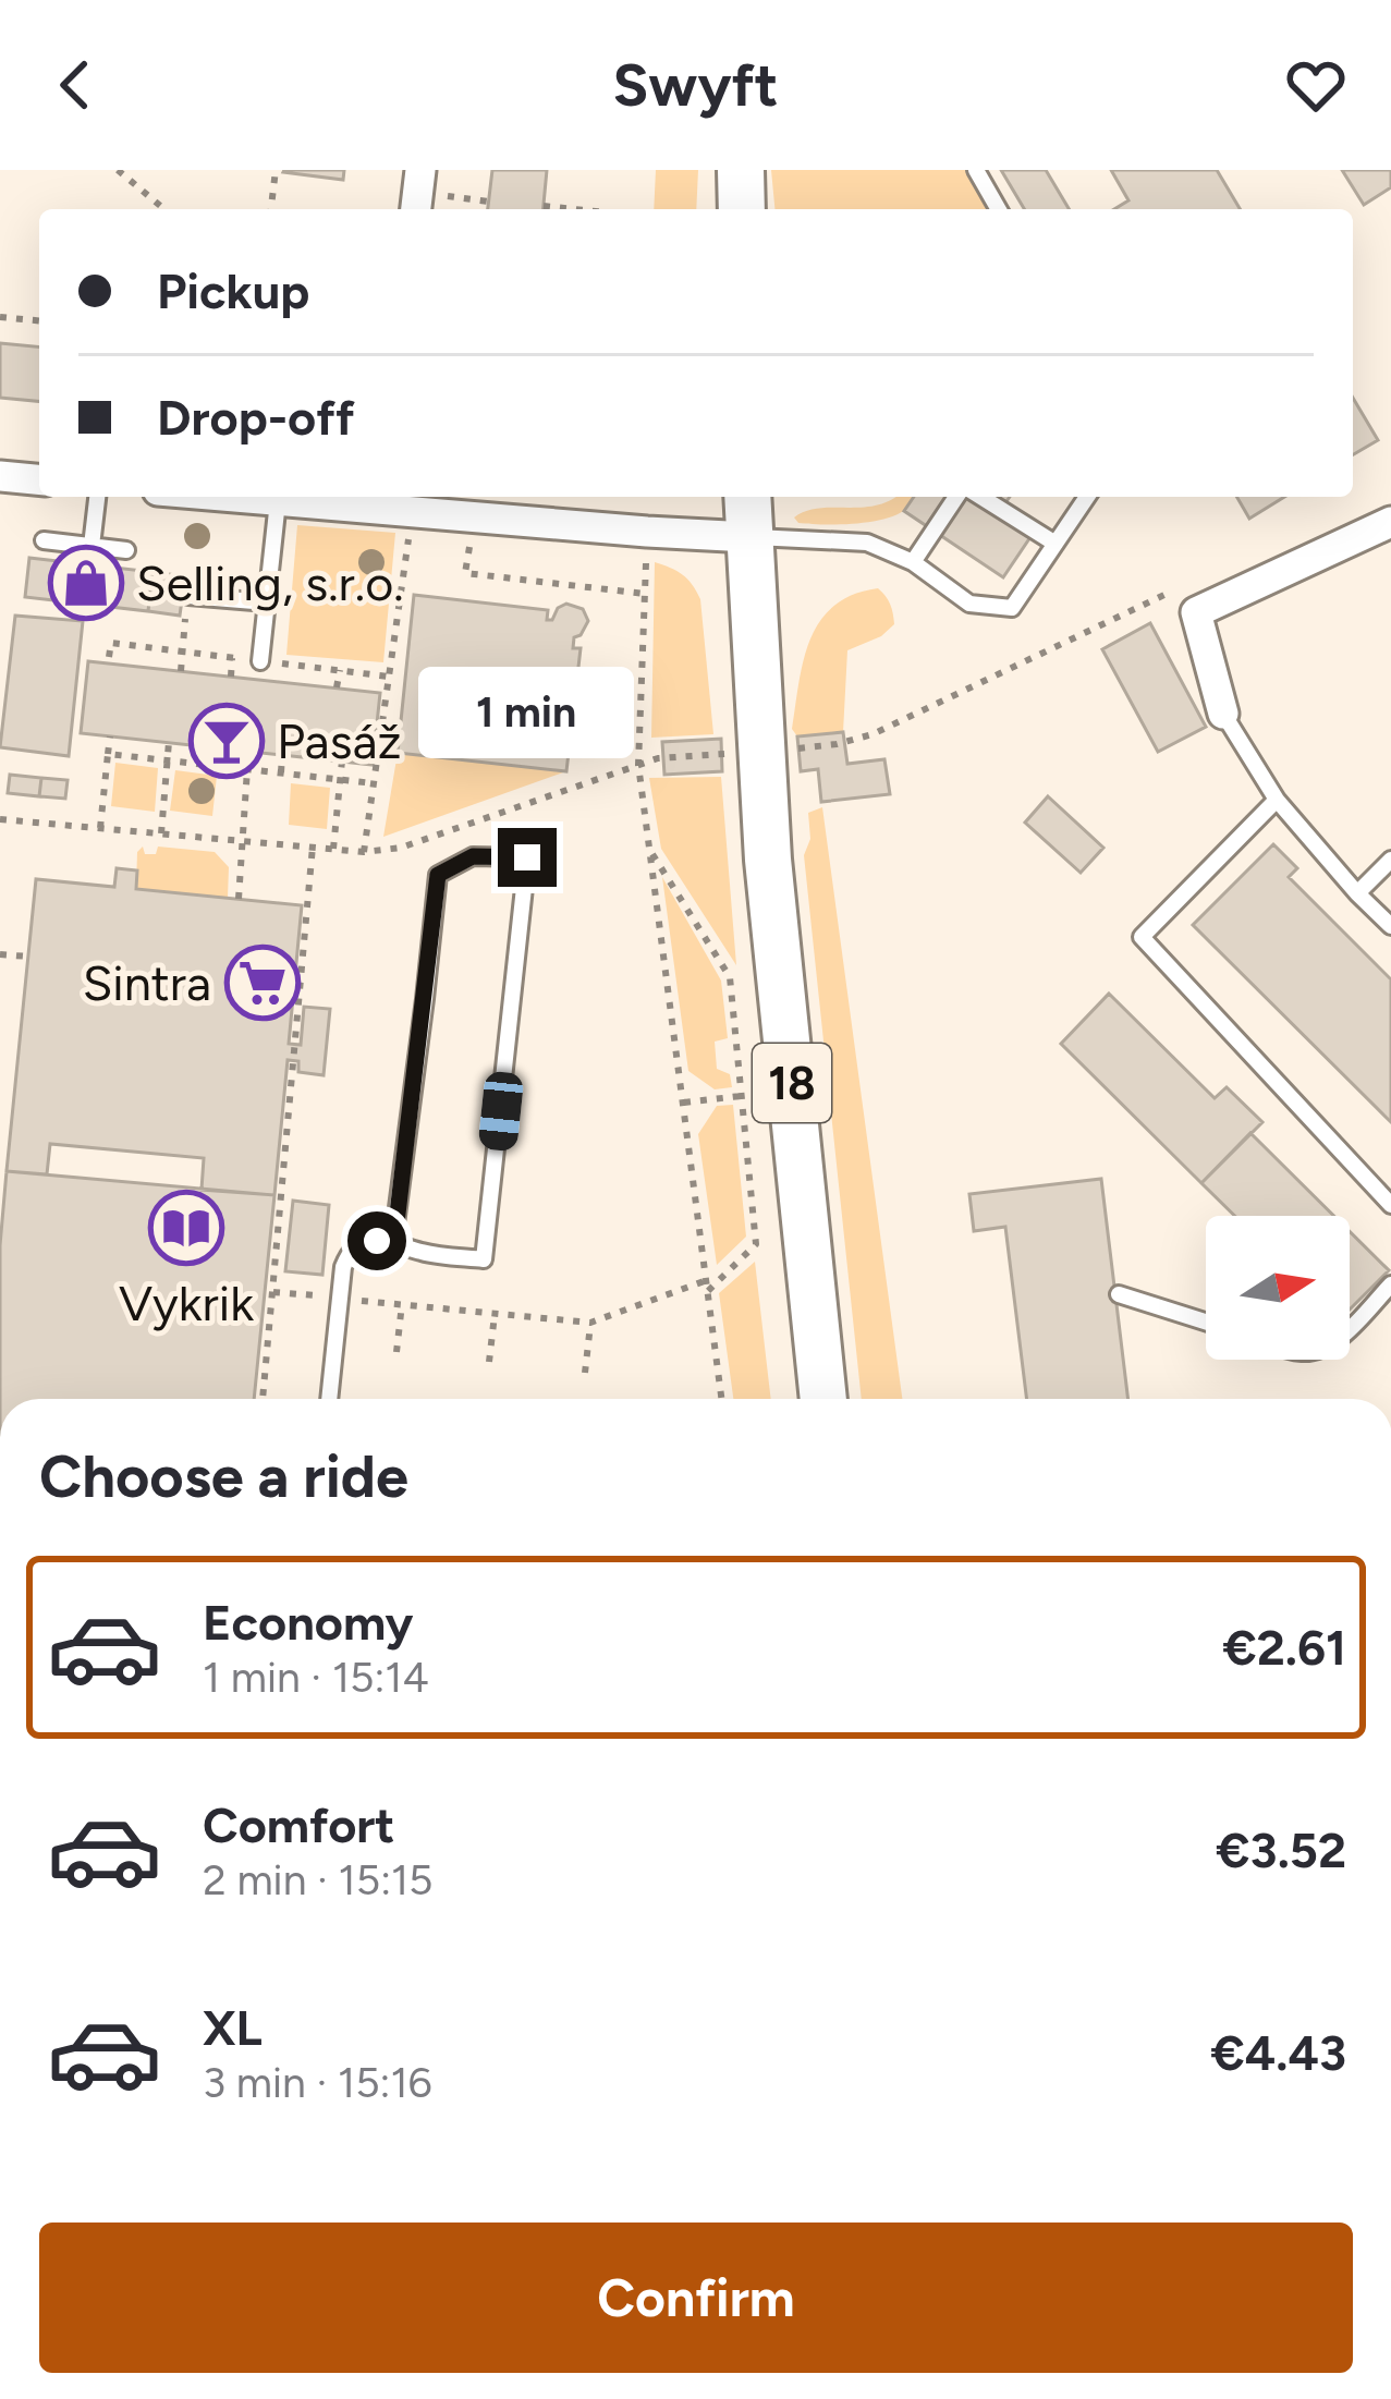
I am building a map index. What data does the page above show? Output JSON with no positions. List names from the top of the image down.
{
  "streets": {
    "main road": ["18"]
  },
  "places": {
    "shop": ["Selling, s.r.o."],
    "bar": ["Pasáž"],
    "supermarket": ["Sintra"],
    "library": ["Vykrik"]
  },
  "north": "right",
  "page": {
    "header": "Swyft",
    "banner": ["Pickup", "Drop-off"],
    "bubble": "1 min",
    "heading": "Choose a ride",
    "list": [
      {
        "name": "Economy",
        "note": "1 min · 15:14",
        "value": "€2.61"
      },
      {
        "name": "Comfort",
        "note": "2 min · 15:15",
        "value": "€3.52"
      },
      {
        "name": "XL",
        "note": "3 min · 15:16",
        "value": "€4.43"
      }
    ],
    "buttons": "Confirm"
  }
}
